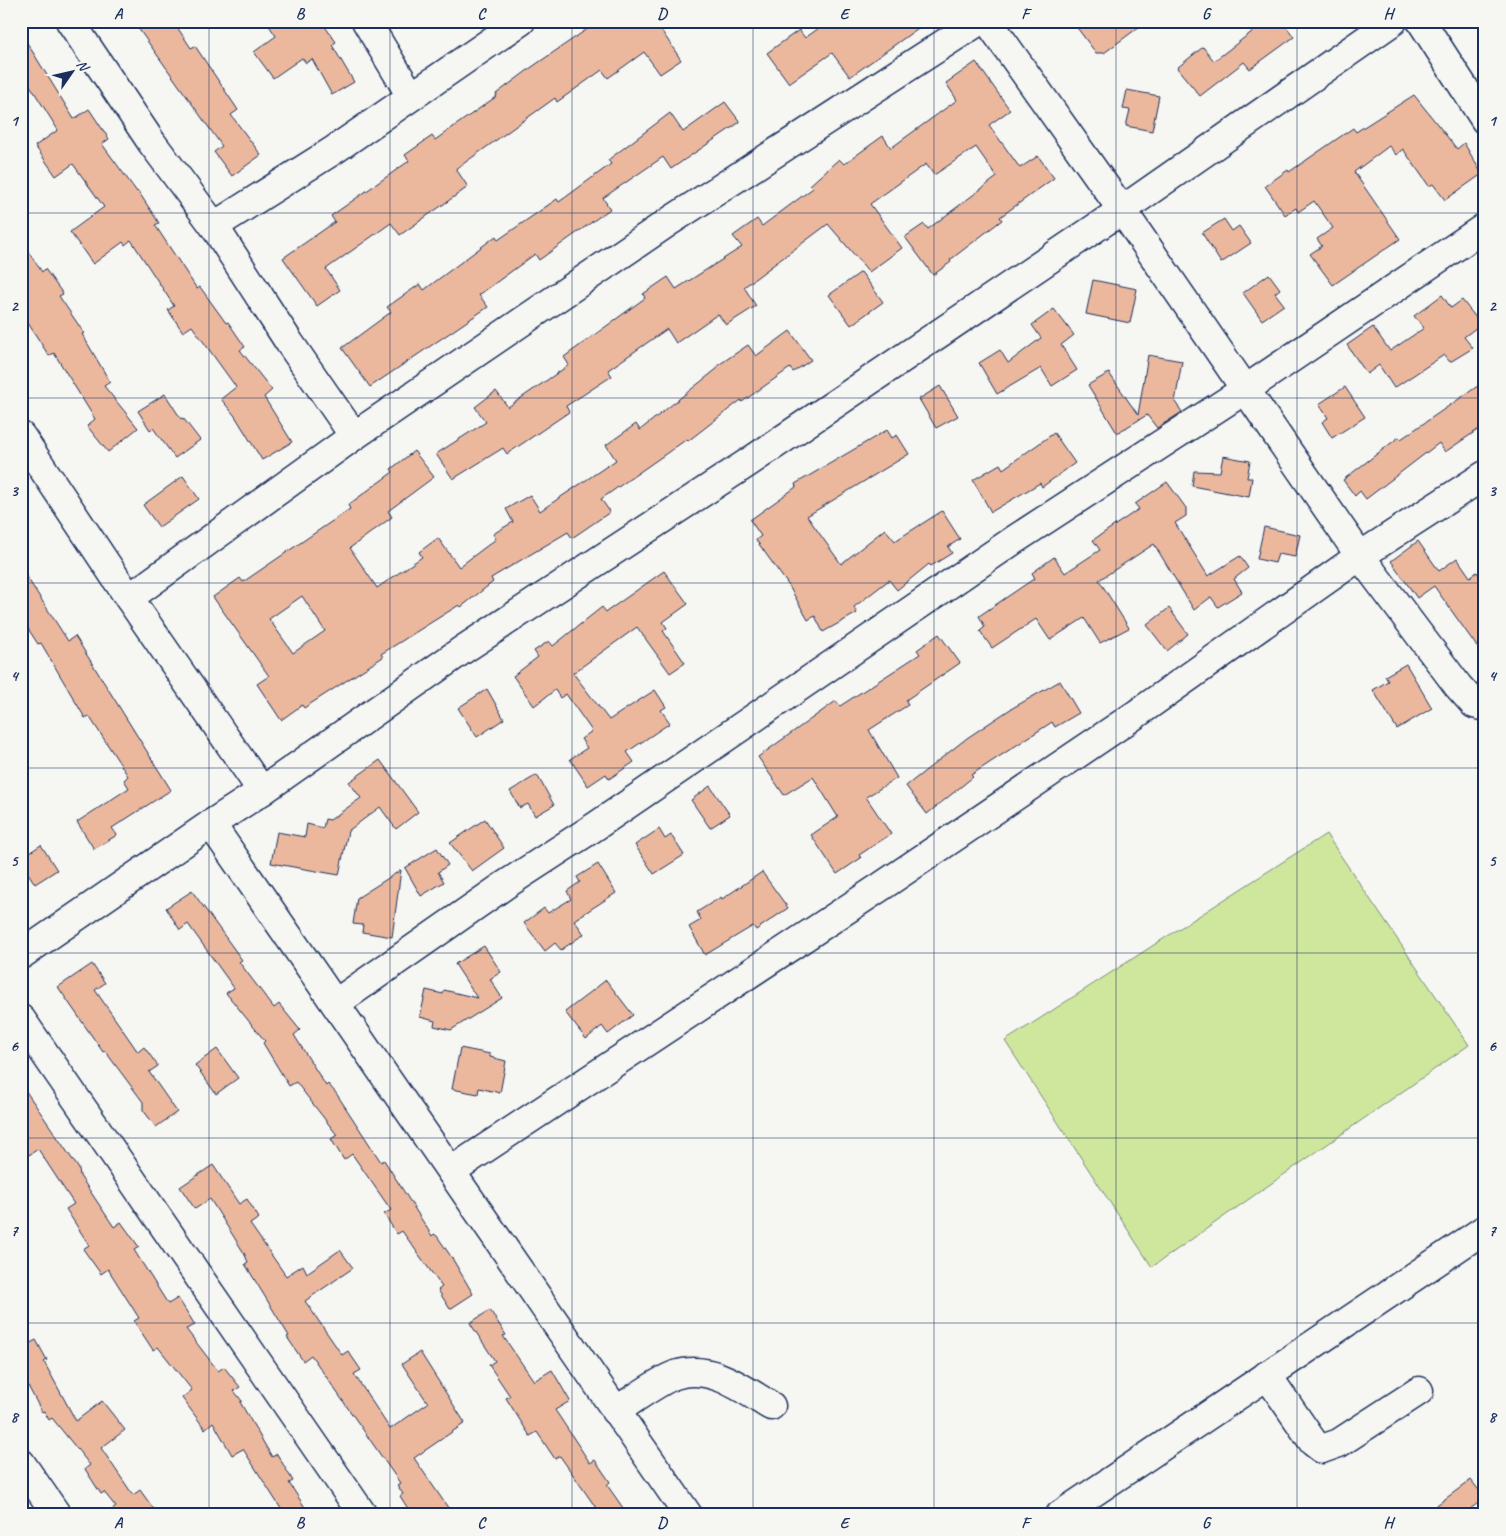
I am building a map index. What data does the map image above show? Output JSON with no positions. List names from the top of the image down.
{
  "north": "top right",
  "grid": {
    "columns": [
      "A",
      "B",
      "C",
      "D",
      "E",
      "F",
      "G",
      "H"
    ],
    "rows": [
      "1",
      "2",
      "3",
      "4",
      "5",
      "6",
      "7",
      "8"
    ]
  }
}
